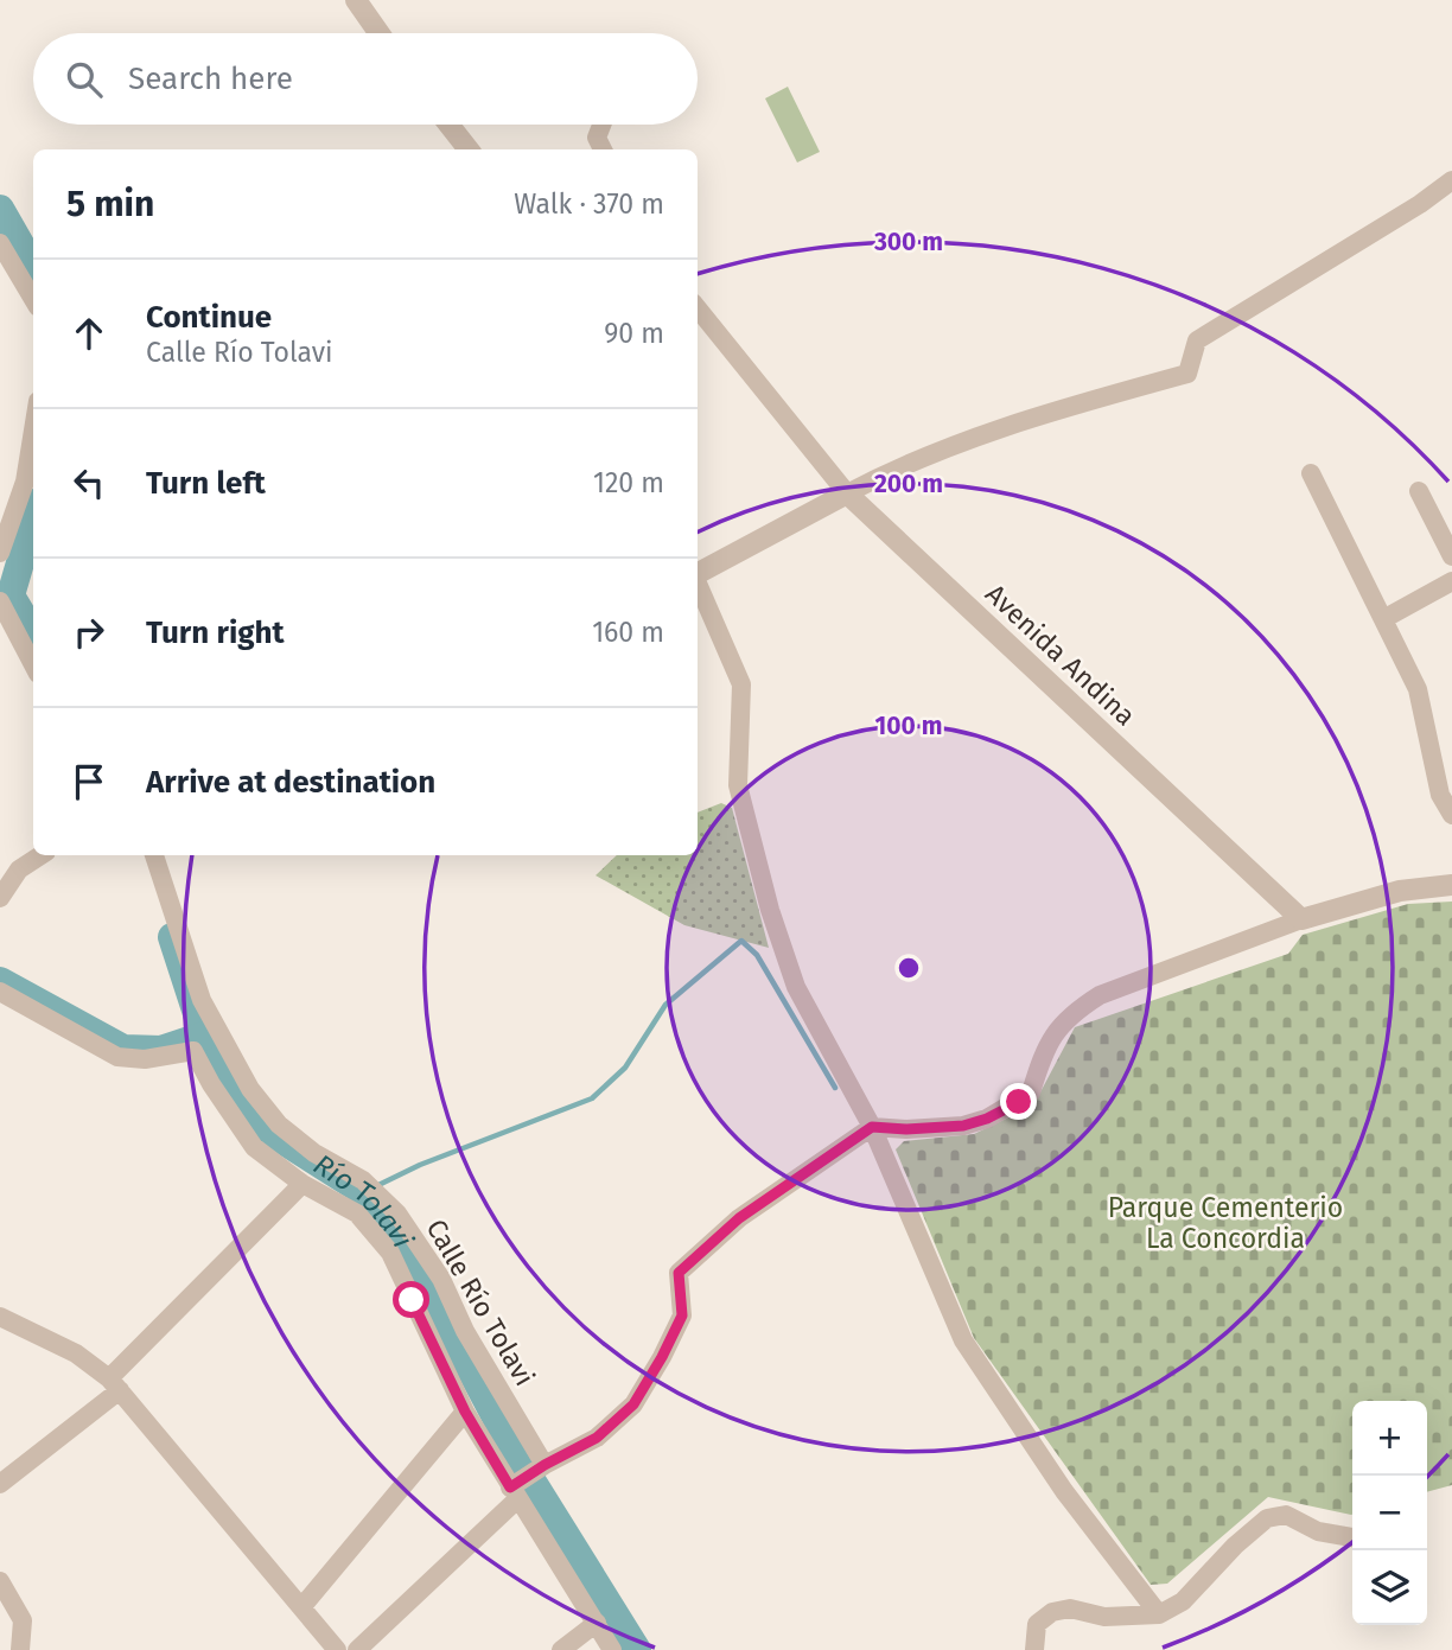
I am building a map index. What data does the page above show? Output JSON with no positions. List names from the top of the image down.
{
  "streets": {
    "street": ["Avenida Andina", "Calle Río Tolavi"]
  },
  "water": ["Río Tolavi"],
  "parks": ["Parque Cementerio La Concordia"],
  "page": {
    "search": "Search here",
    "heading": ["5 min", "Walk · 370 m"],
    "list": [
      ["Continue", "Calle Río Tolavi", "90 m"],
      ["Turn left", "120 m"],
      ["Turn right", "160 m"],
      "Arrive at destination"
    ],
    "map_buttons": ["+", "−"]
  },
  "rings": ["300 m", "200 m", "100 m"]
}
